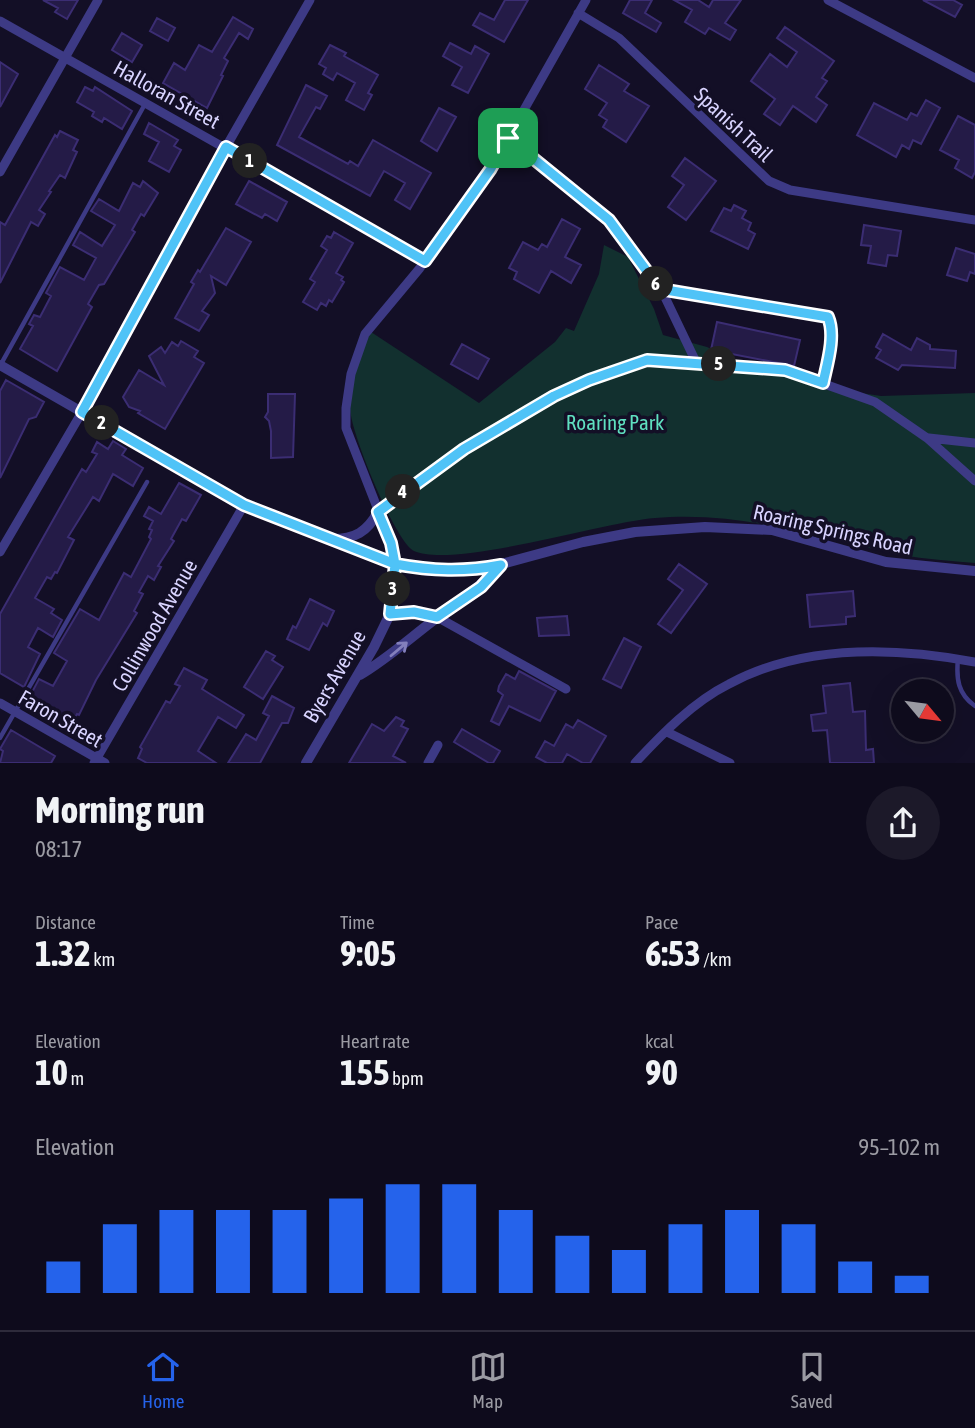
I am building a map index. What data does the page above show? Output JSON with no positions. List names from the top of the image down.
{
  "streets": {
    "street": [
      "Halloran Street",
      "Spanish Trail",
      "Roaring Springs Road",
      "Collinwood Avenue",
      "Byers Avenue",
      "Faron Street"
    ]
  },
  "crossings": [
    ["Roaring Springs Road", "Collinwood Avenue"],
    ["Roaring Springs Road", "Byers Avenue"],
    ["Collinwood Avenue", "Faron Street"]
  ],
  "parks": ["Roaring Park"],
  "north": "bottom right",
  "page": {
    "pins": [
      "1",
      "6",
      "5",
      "2",
      "4",
      "3"
    ],
    "heading": ["Morning run", "08:17"],
    "stats": [
      ["Distance", "1.32 km"],
      ["Time", "9:05"],
      ["Pace", "6:53 /km"],
      ["Elevation", "10 m"],
      ["Heart rate", "155 bpm"],
      ["kcal", "90"]
    ],
    "chart": ["Elevation", "95–102 m"],
    "tabs": ["Home", "Map", "Saved"]
  }
}
